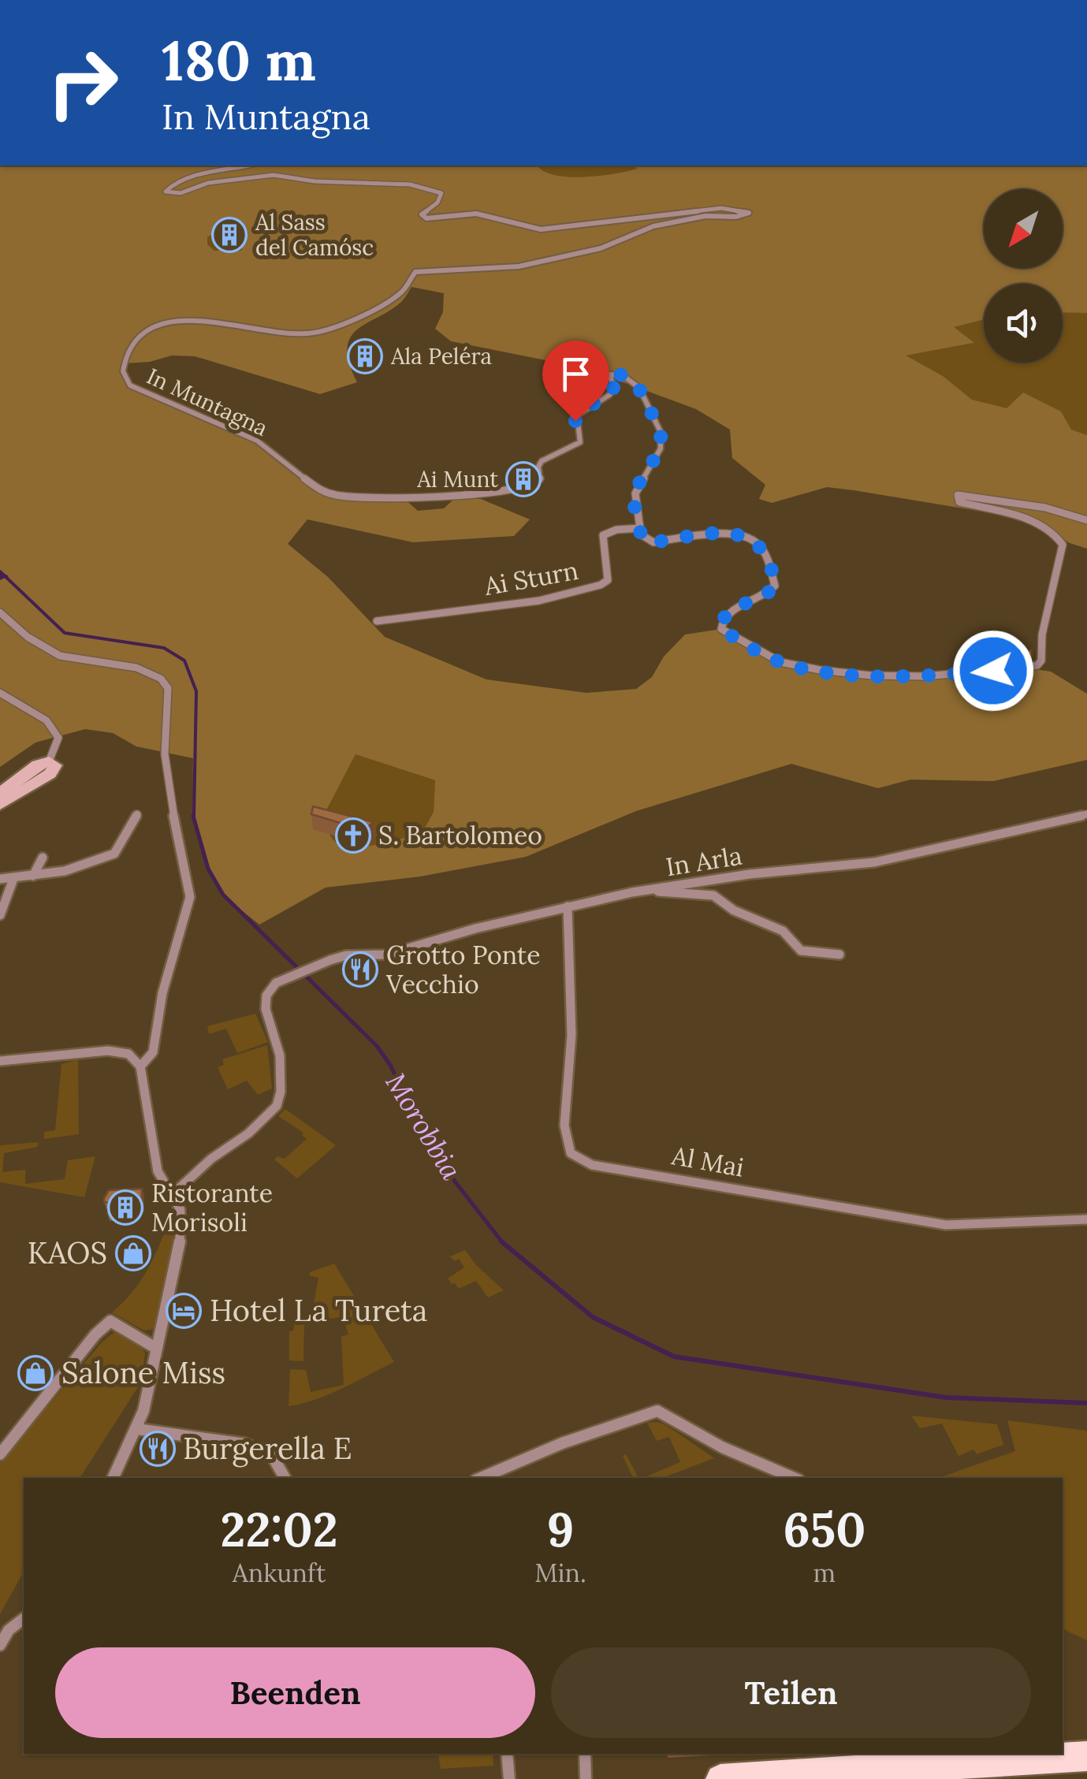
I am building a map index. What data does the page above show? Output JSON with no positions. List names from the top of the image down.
{
  "streets": {
    "street": [
      "In Muntagna",
      "Ai Sturn",
      "In Arla",
      "Al Mai"
    ]
  },
  "crossings": [
    ["In Muntagna", "Ai Sturn"],
    ["In Arla", "Al Mai"]
  ],
  "water": ["Morobbia"],
  "places": {
    "building": [
      "Al Sass del Camósc",
      "Ala Peléra",
      "Ai Munt",
      "Ristorante Morisoli"
    ],
    "church": ["S. Bartolomeo"],
    "restaurant": ["Grotto Ponte Vecchio", "Burgerella E"],
    "shop": ["KAOS", "Salone Miss"],
    "hotel": ["Hotel La Tureta"]
  },
  "north": "bottom left",
  "page": {
    "turn": ["180 m", "In Muntagna"],
    "eta": [
      "22:02",
      "Ankunft",
      "9",
      "Min.",
      "650",
      "m"
    ],
    "buttons": ["Beenden", "Teilen"]
  }
}
